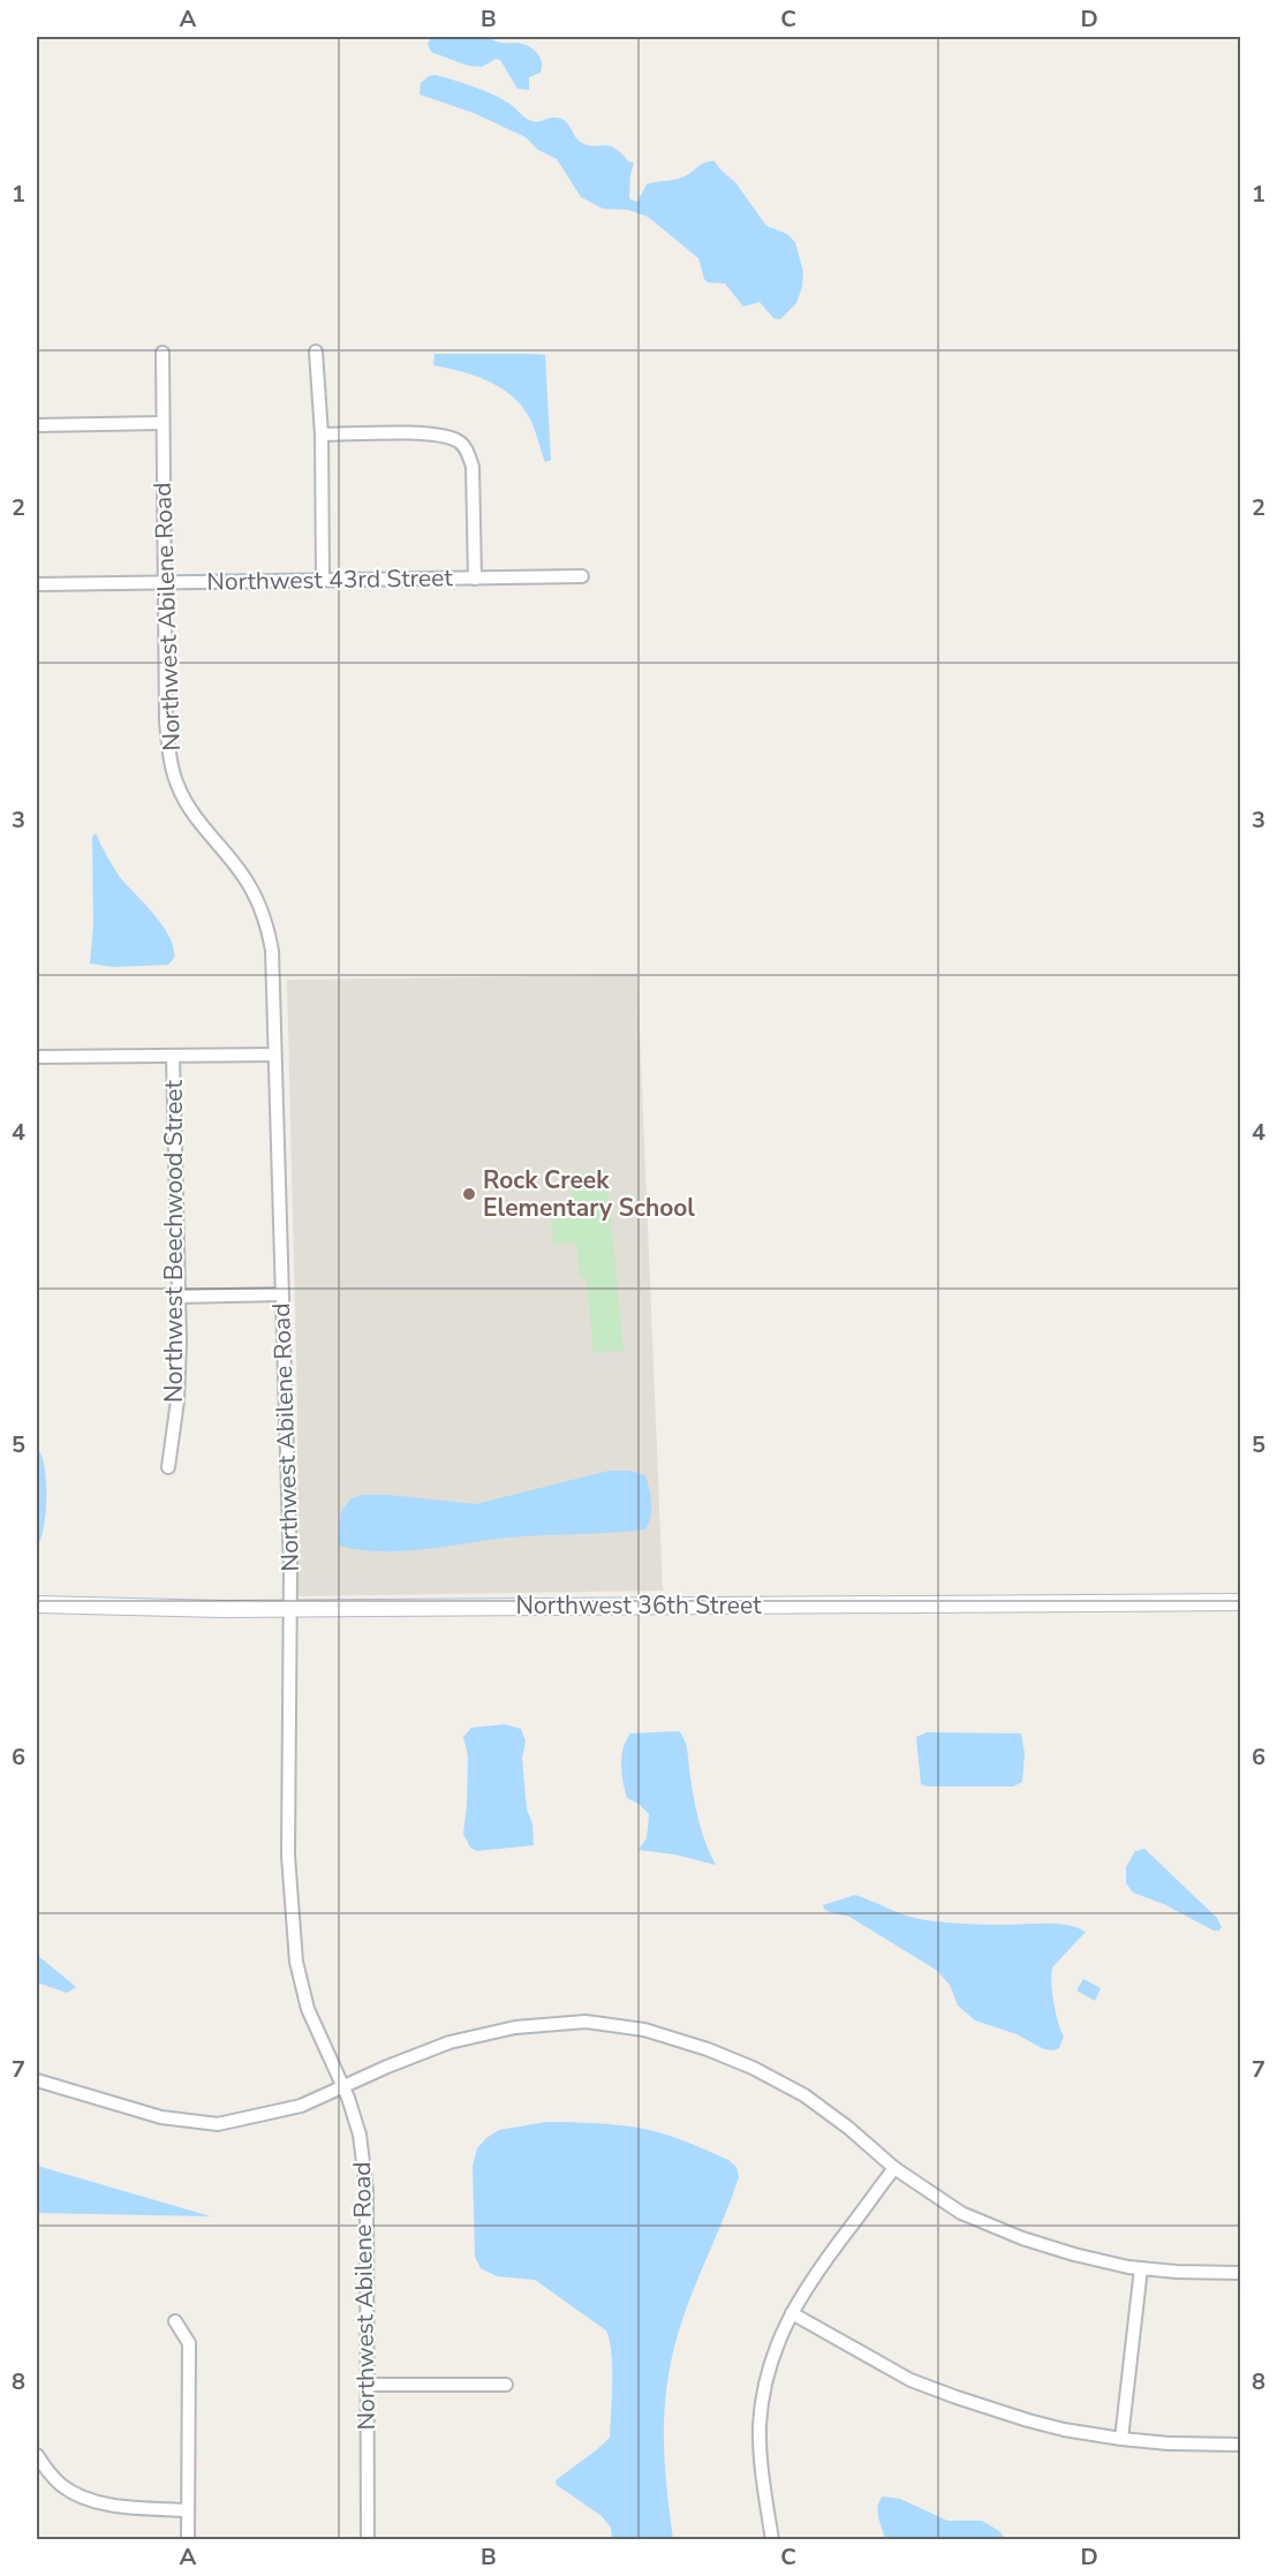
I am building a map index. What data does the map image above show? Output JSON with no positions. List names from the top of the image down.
{
  "streets": {
    "main road": ["Northwest 36th Street"],
    "street": ["Northwest 43rd Street", "Northwest Abilene Road", "Northwest Beechwood Street"]
  },
  "crossings": [
    ["Northwest 43rd Street", "Northwest Abilene Road"],
    ["Northwest Abilene Road", "Northwest 36th Street"]
  ],
  "places": ["Rock Creek Elementary School"],
  "grid": {
    "columns": [
      "A",
      "B",
      "C",
      "D"
    ],
    "rows": [
      "1",
      "2",
      "3",
      "4",
      "5",
      "6",
      "7",
      "8"
    ]
  }
}
